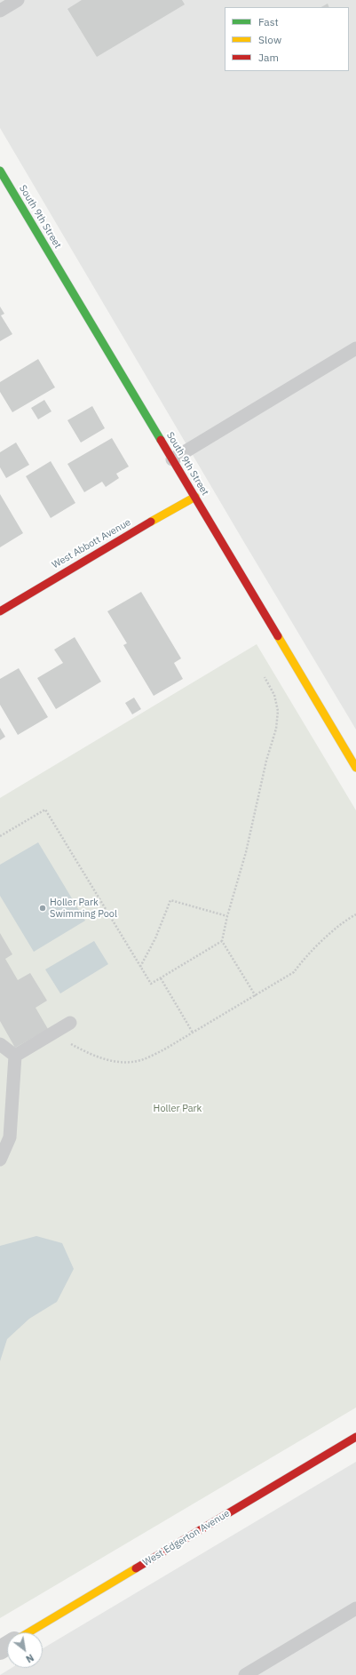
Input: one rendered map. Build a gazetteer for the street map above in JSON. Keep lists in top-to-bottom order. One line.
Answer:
{"streets":{"street":["South 9th Street","West Abbott Avenue","West Edgerton Avenue"]},"crossings":[["South 9th Street","West Abbott Avenue"]],"parks":["Holler Park"],"places":["Holler Park Swimming Pool"],"legend":["Fast","Slow","Jam"],"north":"bottom right"}
